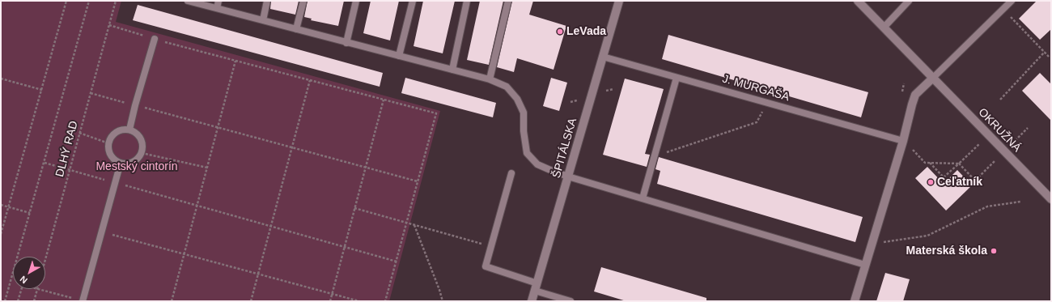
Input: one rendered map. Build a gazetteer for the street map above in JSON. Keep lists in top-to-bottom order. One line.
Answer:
{"streets":{"street":["OKRUŽNÁ","ŠPITÁLSKA"],"lane":["J. MURGAŠA"],"path":["DLHÝ RAD"]},"crossings":[["J. MURGAŠA","ŠPITÁLSKA"]],"parks":["Mestský cintorín"],"places":["LeVada","Ceľatník","Materská škola"],"north":"bottom left"}
